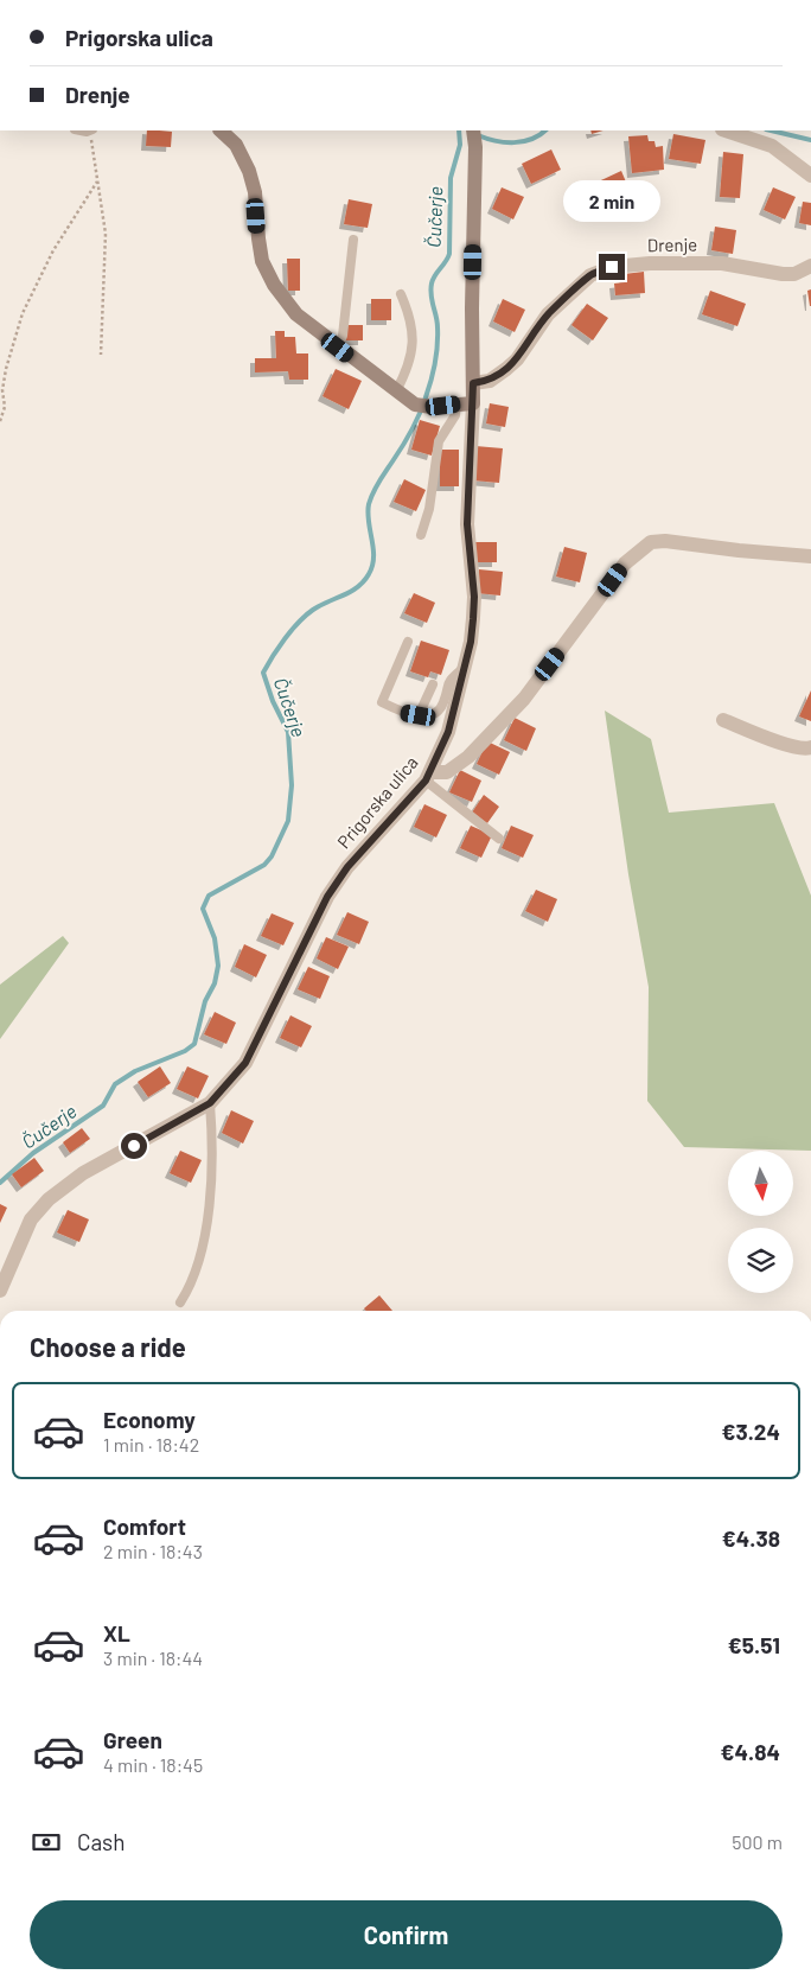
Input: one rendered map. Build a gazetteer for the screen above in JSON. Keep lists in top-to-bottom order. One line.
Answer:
{"streets":{"street":["Drenje","Prigorska ulica"]},"crossings":[["Drenje","Prigorska ulica"]],"water":["Čučerje"],"north":"bottom","page":{"banner":["Prigorska ulica","Drenje"],"bubble":"2 min","heading":"Choose a ride","list":[{"name":"Economy","note":"1 min · 18:42","value":"€3.24"},{"name":"Comfort","note":"2 min · 18:43","value":"€4.38"},{"name":"XL","note":"3 min · 18:44","value":"€5.51"},{"name":"Green","note":"4 min · 18:45","value":"€4.84"}],"pay":["Cash","500 m"],"buttons":"Confirm"}}
